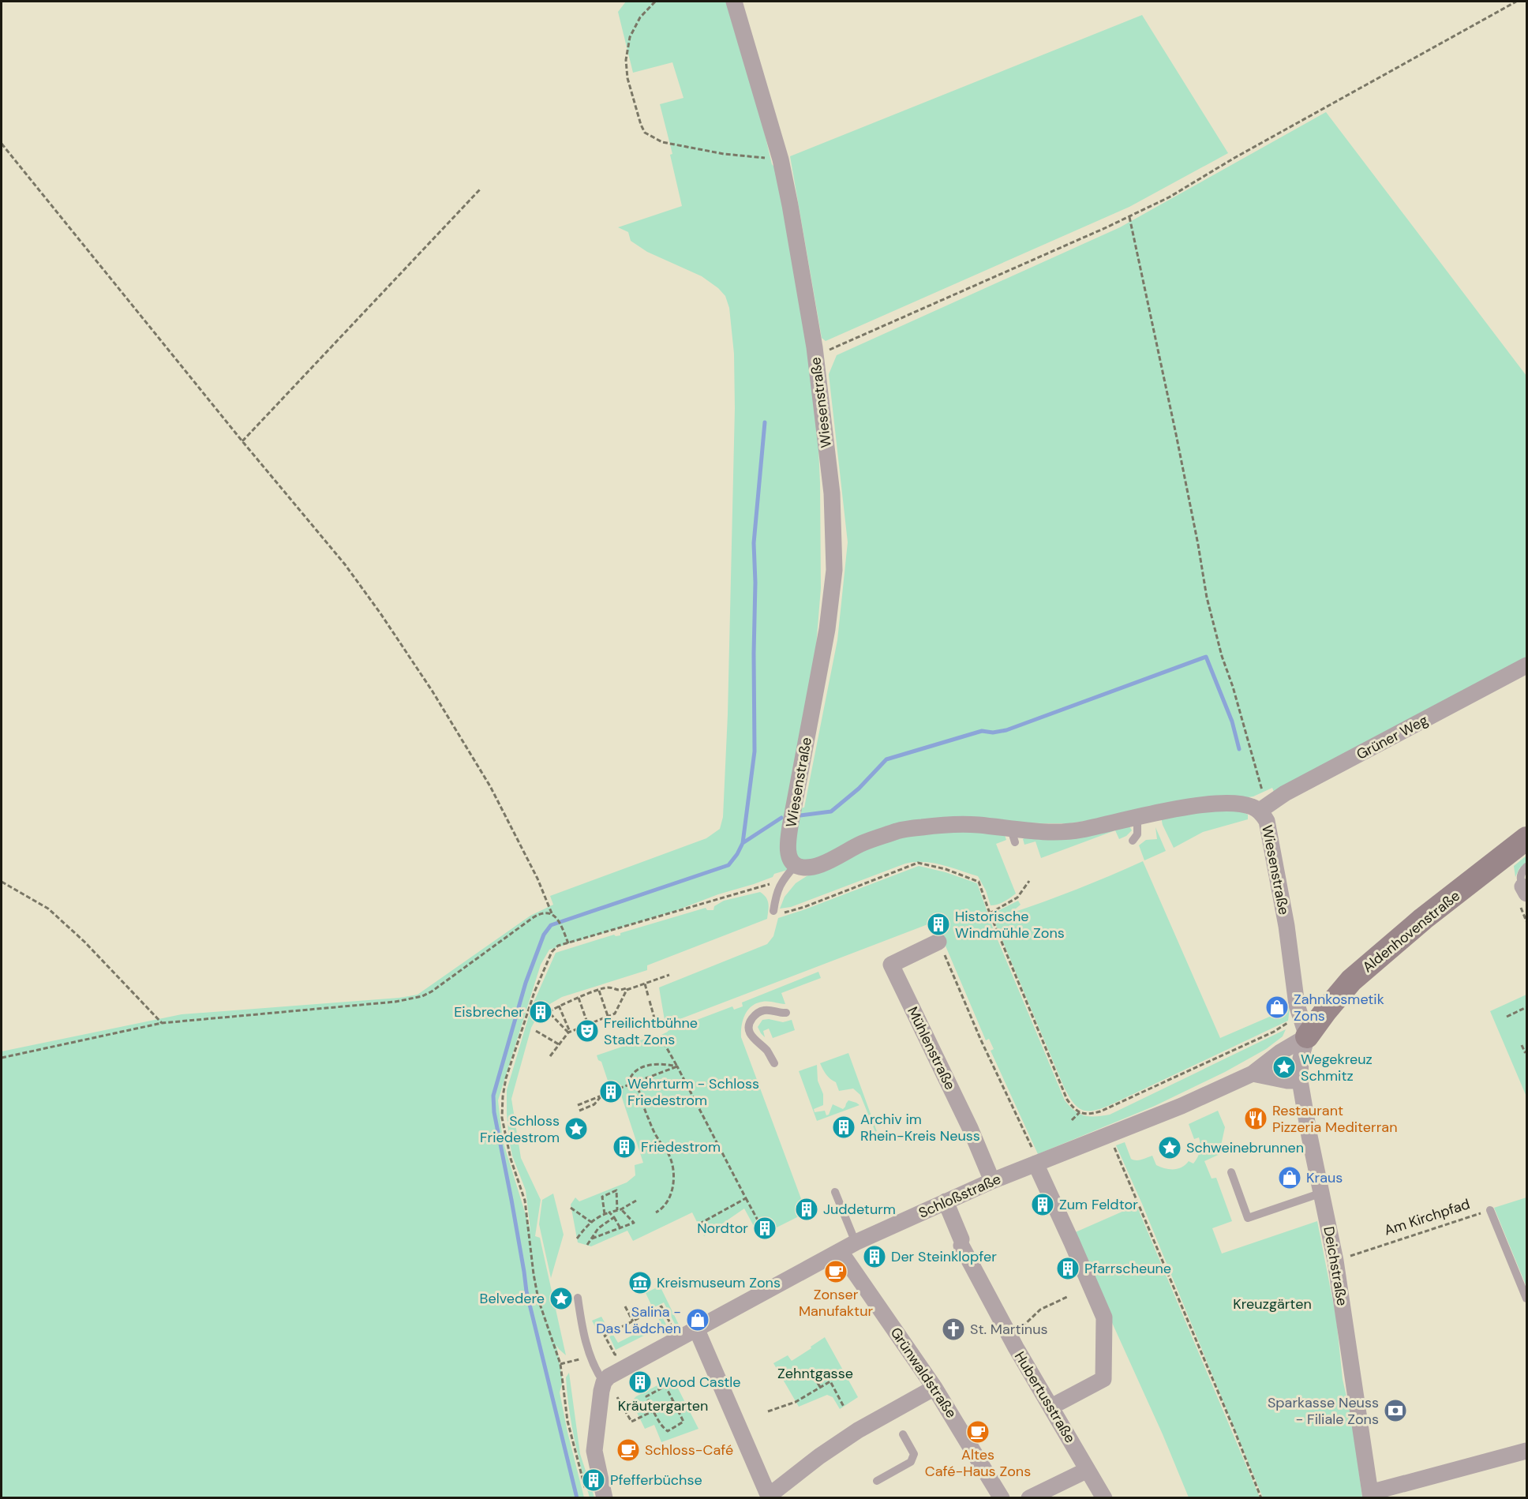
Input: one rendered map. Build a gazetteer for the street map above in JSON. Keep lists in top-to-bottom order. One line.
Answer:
{"streets":{"street":["Wiesenstraße","Grüner Weg","Aldenhovenstraße","Mühlenstraße","Schloßstraße","Deichstraße","Grünwaldstraße","Hubertusstraße"],"lane":["Am Kirchpfad"]},"crossings":[["Wiesenstraße","Grüner Weg"],["Wiesenstraße","Aldenhovenstraße"],["Wiesenstraße","Schloßstraße"],["Wiesenstraße","Deichstraße"],["Aldenhovenstraße","Schloßstraße"],["Aldenhovenstraße","Deichstraße"],["Mühlenstraße","Schloßstraße"],["Schloßstraße","Deichstraße"],["Schloßstraße","Grünwaldstraße"],["Schloßstraße","Hubertusstraße"],["Am Kirchpfad","Deichstraße"]],"parks":["Kreuzgärten","Zehntgasse","Kräutergarten"],"places":{"building":["Historische Windmühle Zons","Eisbrecher","Wehrturm - Schloss Friedestrom","Archiv im Rhein-Kreis Neuss","Friedestrom","Zum Feldtor","Juddeturm","Nordtor","Der Steinklopfer","Pfarrscheune","Wood Castle","Pfefferbüchse"],"shop":["Zahnkosmetik Zons","Kraus","Salina - Das Lädchen"],"theatre":["Freilichtbühne Stadt Zons"],"place":["Wegekreuz Schmitz","Schloss Friedestrom","Schweinebrunnen","Belvedere"],"restaurant":["Restaurant Pizzeria Mediterran"],"cafe":["Zonser Manufaktur","Altes Café-Haus Zons","Schloss-Café"],"museum":["Kreismuseum Zons"],"church":["St. Martinus"],"bank":["Sparkasse Neuss - Filiale Zons"]}}
